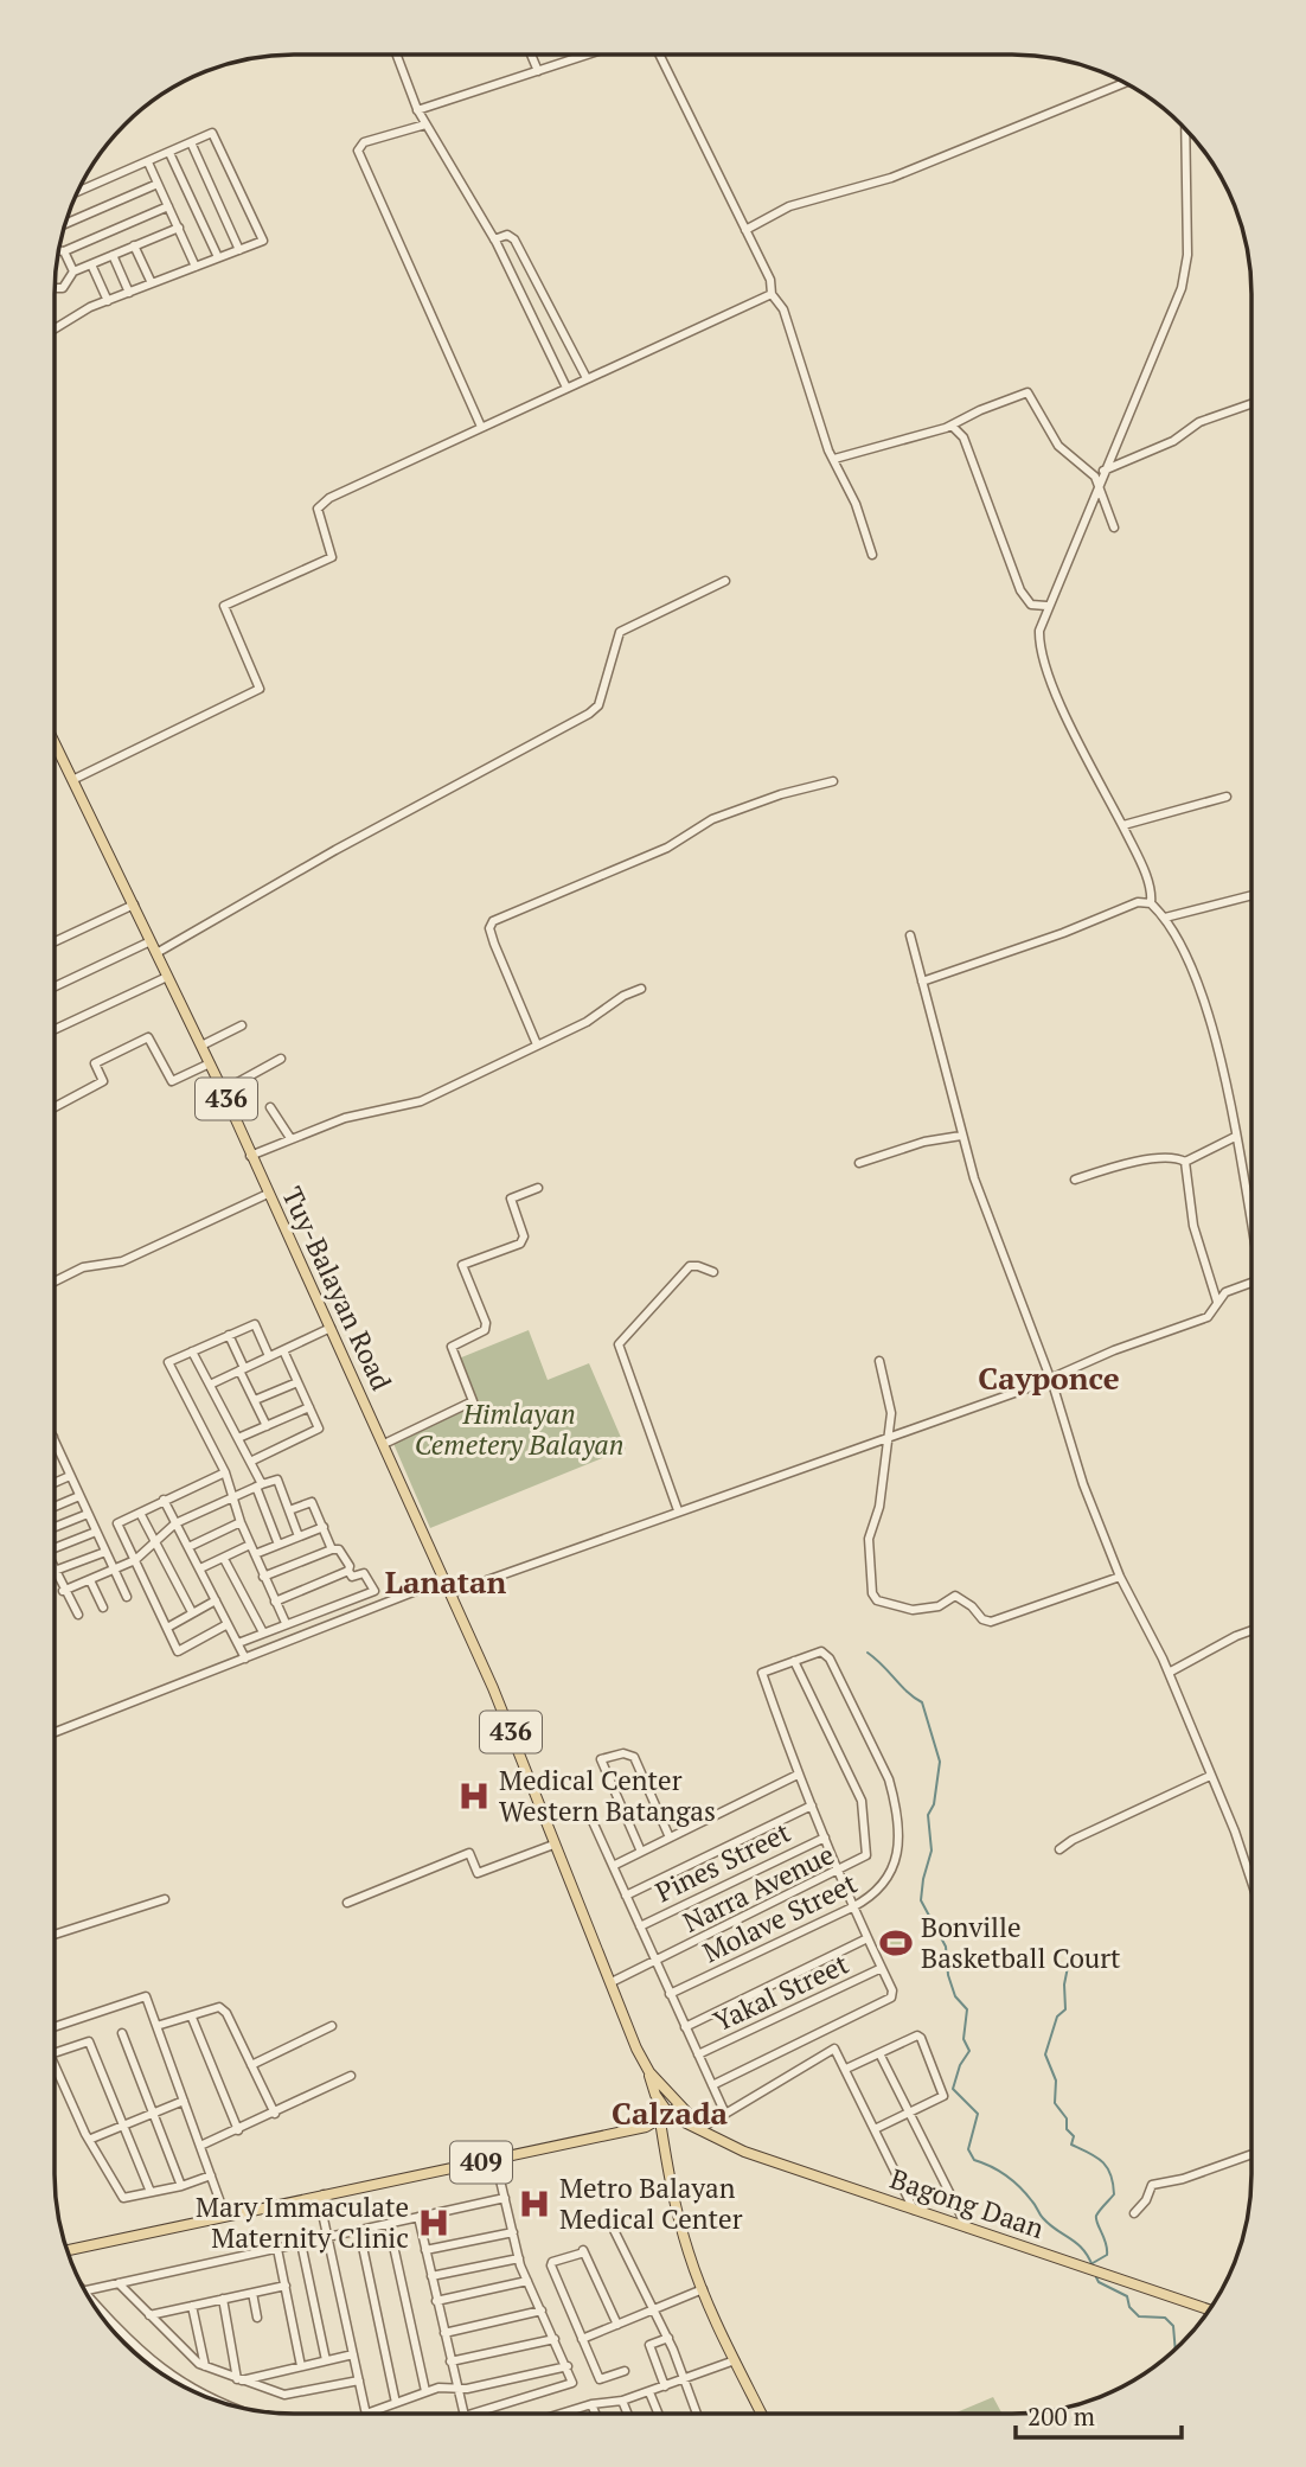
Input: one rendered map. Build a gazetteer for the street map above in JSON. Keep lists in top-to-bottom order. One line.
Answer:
{"streets":{"main road":["436","Tuy-Balayan Road","409","Bagong Daan"],"street":["Pines Street","Narra Avenue","Molave Street","Yakal Street"]},"crossings":[["Tuy-Balayan Road","Narra Avenue"],["Tuy-Balayan Road","409"],["Tuy-Balayan Road","Bagong Daan"],["Narra Avenue","Molave Street"],["409","Bagong Daan"]],"districts":["Cayponce","Lanatan","Calzada"],"parks":["Himlayan Cemetery Balayan"],"places":{"hospital":["Medical Center Western Batangas","Metro Balayan Medical Center","Mary Immaculate Maternity Clinic"],"sports":["Bonville Basketball Court"]},"scale_bar":"200 m"}
